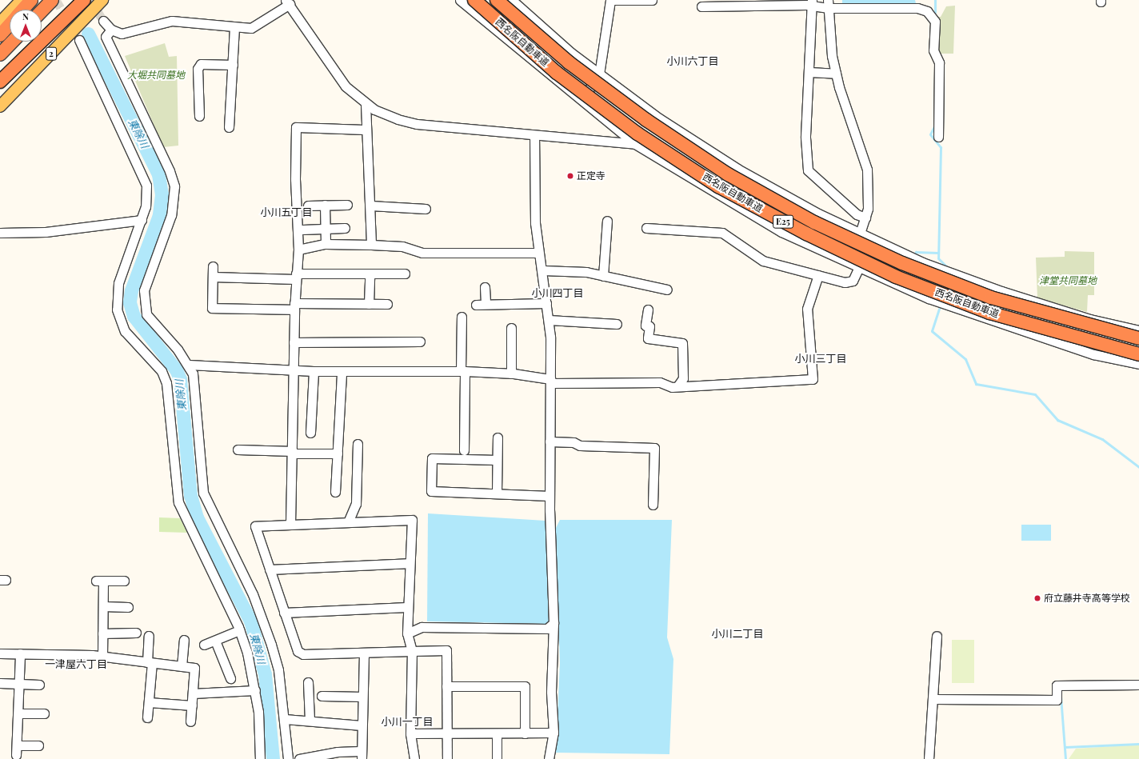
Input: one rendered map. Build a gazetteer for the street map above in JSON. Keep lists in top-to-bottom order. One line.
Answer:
{"streets":{"highway":["西名阪自動車道","E25"],"main road":["2"]},"districts":["小川六丁目","小川五丁目","小川四丁目","小川三丁目","小川二丁目","一津屋六丁目","小川一丁目"],"water":["東除川"],"parks":["大堀共同墓地","津堂共同墓地"],"places":["正定寺","府立藤井寺高等学校"],"north":"top"}
